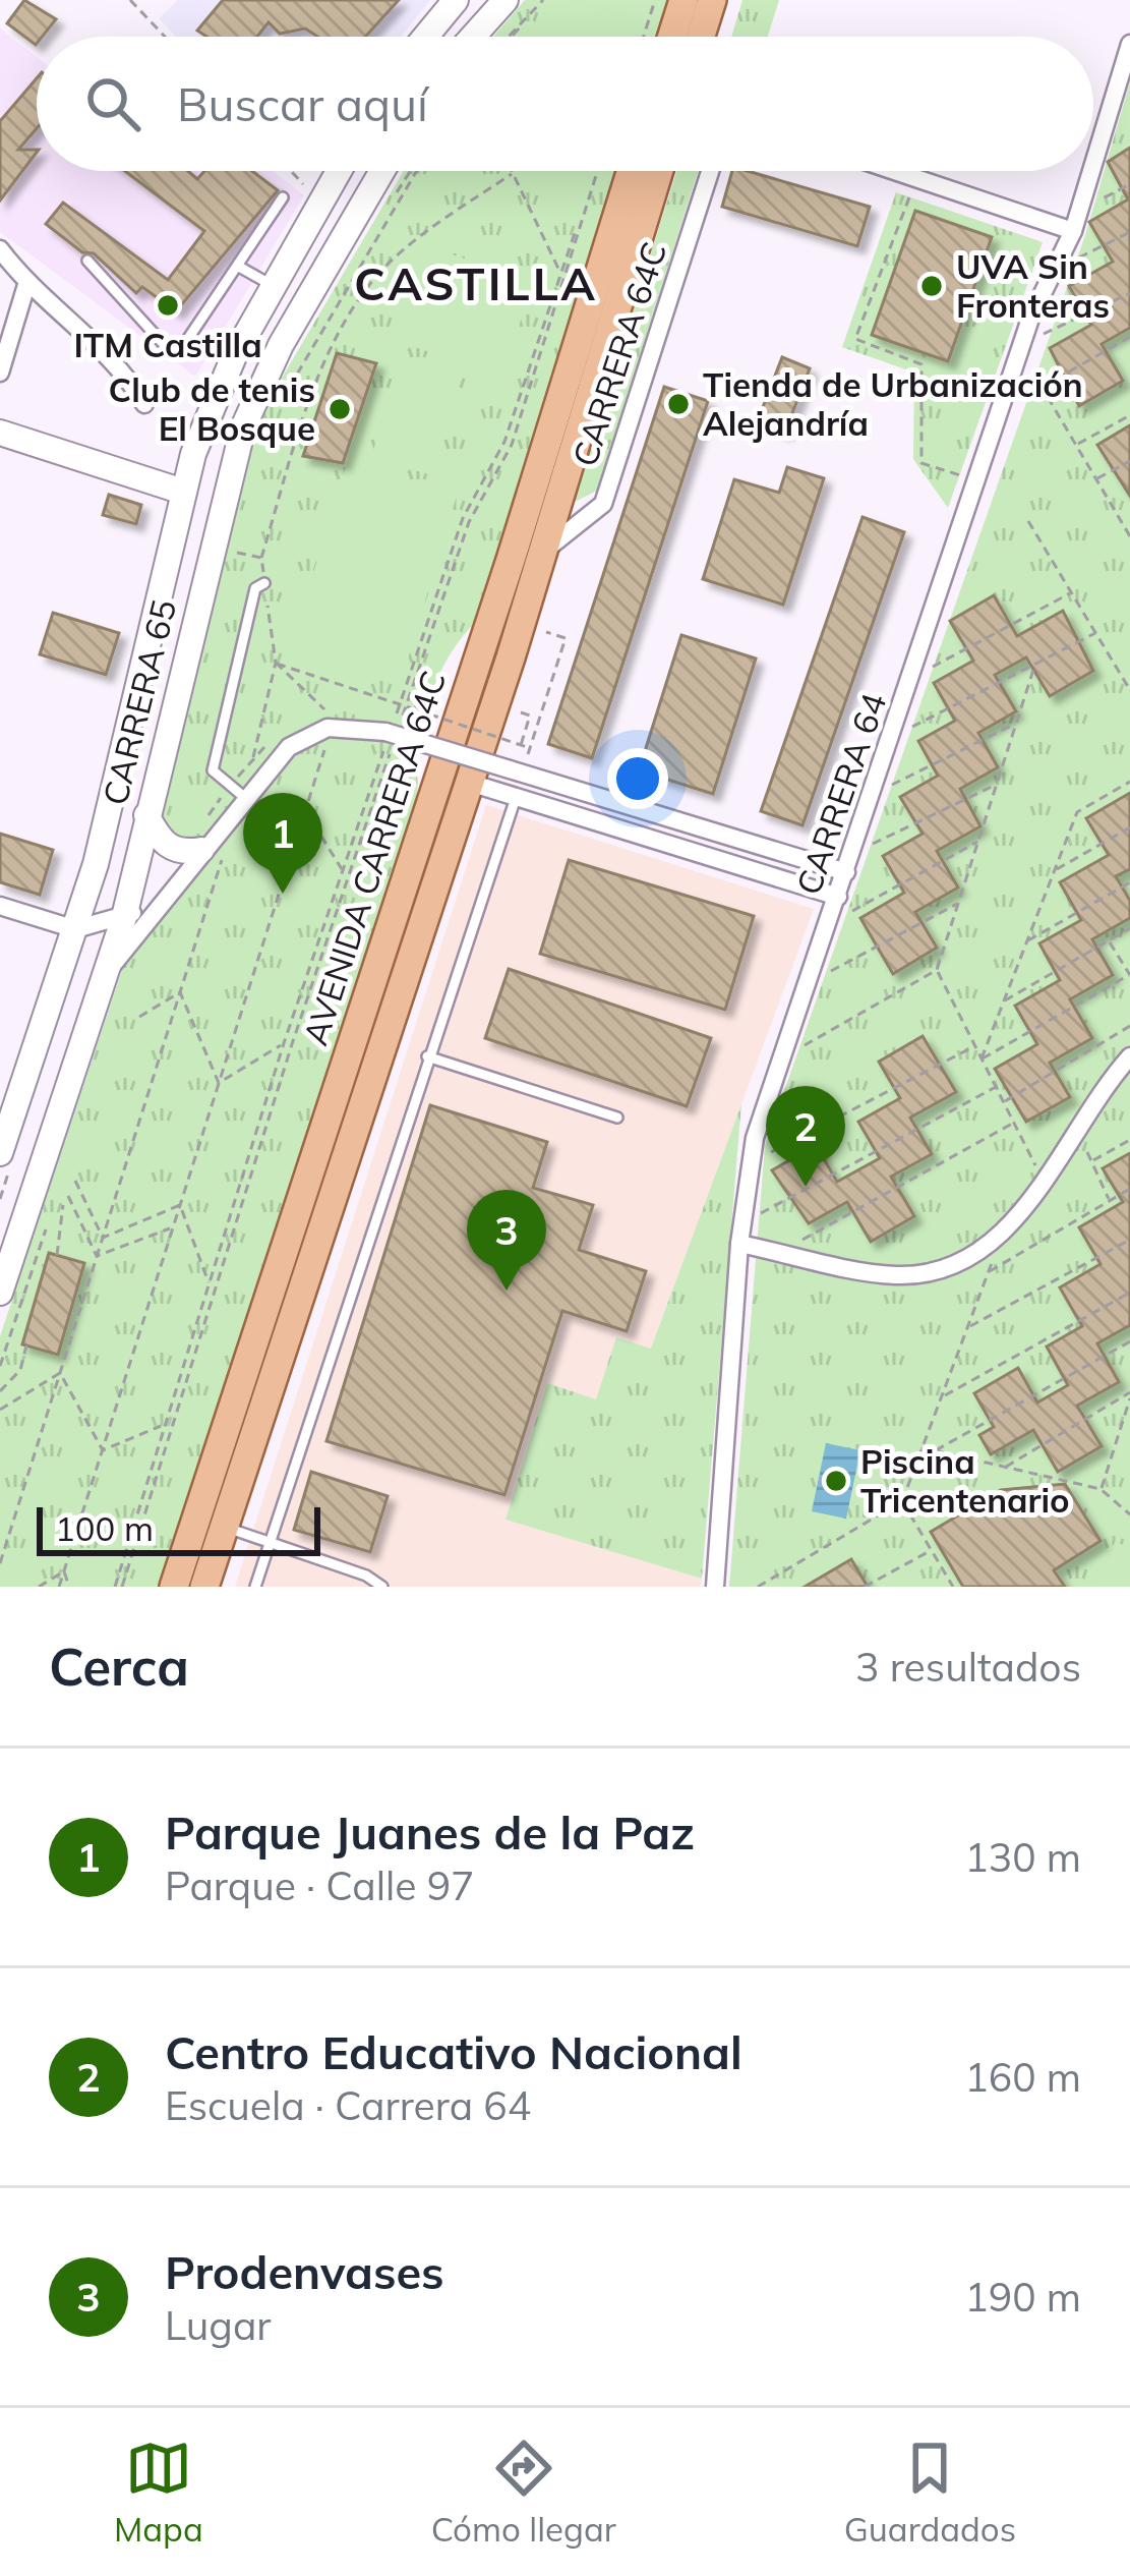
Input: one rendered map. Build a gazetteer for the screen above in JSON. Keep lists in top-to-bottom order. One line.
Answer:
{"streets":{"main road":["CARRERA 65","AVENIDA CARRERA 64C"],"street":["CARRERA 64C","CARRERA 64"]},"crossings":[["CARRERA 64C","AVENIDA CARRERA 64C"]],"districts":["CASTILLA"],"places":["UVA Sin Fronteras","ITM Castilla","Tienda de Urbanización Alejandría","Club de tenis El Bosque","Piscina Tricentenario"],"scale_bar":"100 m","page":{"search":"Buscar aquí","pins":["1","2","3"],"scale":"100 m","heading":["Cerca","3 resultados"],"list":[{"mark":"1","name":"Parque Juanes de la Paz","note":"Parque · Calle 97","value":"130 m"},{"mark":"2","name":"Centro Educativo Nacional","note":"Escuela · Carrera 64","value":"160 m"},{"mark":"3","name":"Prodenvases","note":"Lugar","value":"190 m"}],"nav":["Mapa","Cómo llegar","Guardados"]}}
